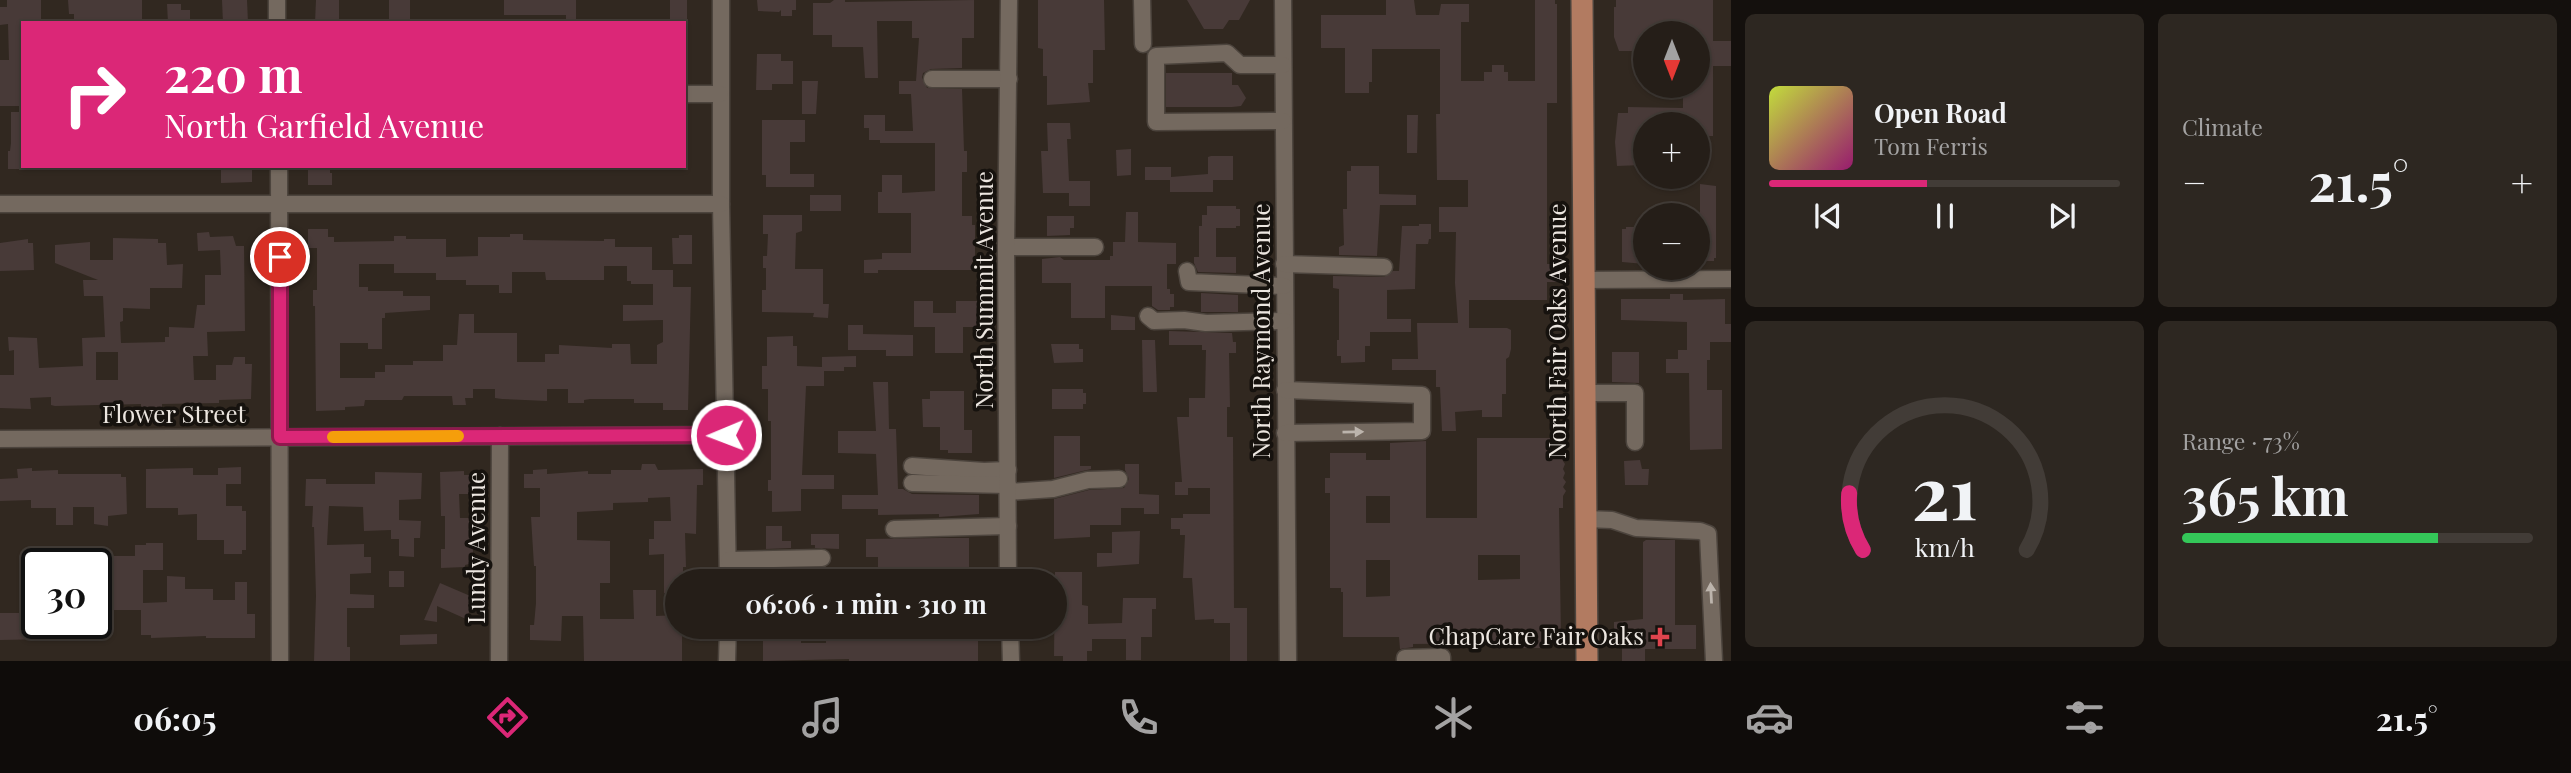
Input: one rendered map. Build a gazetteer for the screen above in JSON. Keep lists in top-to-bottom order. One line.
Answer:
{"streets":{"main road":["North Fair Oaks Avenue"],"street":["North Summit Avenue","North Raymond Avenue","Flower Street","Lundy Avenue"]},"crossings":[["Flower Street","Lundy Avenue"]],"places":{"health":["ChapCare Fair Oaks"]},"north":"bottom","page":{"tile":["Climate",["Range · 73%","365 km"]],"map_buttons":["+","−"],"turn":["220 m","North Garfield Avenue"],"song":["Open Road","Tom Ferris"],"heat":["−","21.5°","+"],"limit":"30","trip":"06:06 · 1 min · 310 m","tabs":["06:05","21.5°"],"gauge":["21","km/h"]}}
